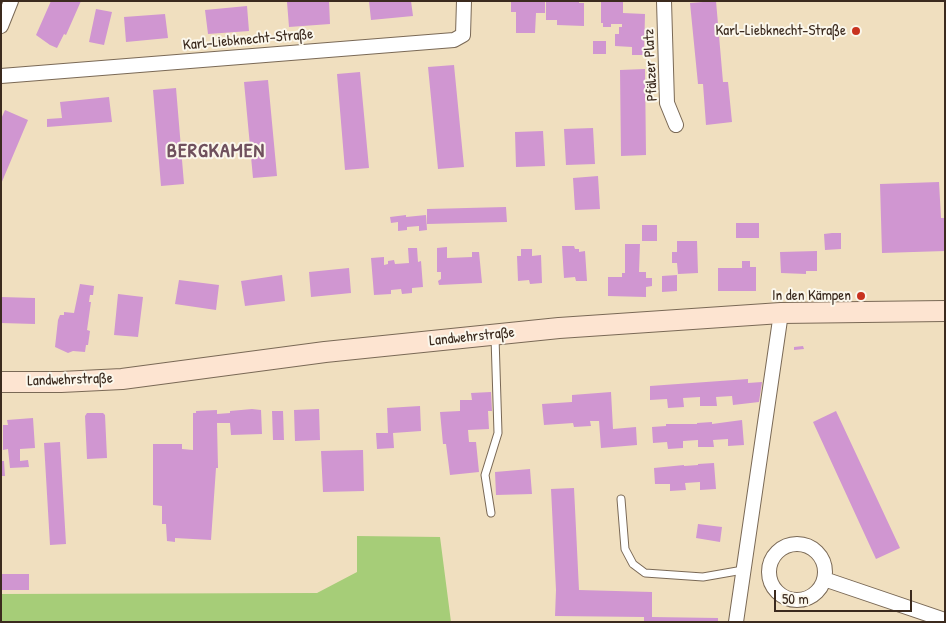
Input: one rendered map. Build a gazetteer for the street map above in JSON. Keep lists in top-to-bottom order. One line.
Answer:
{"streets":{"main road":["Landwehrstraße"],"street":["Karl-Liebknecht-Straße","Pfälzer Platz"]},"districts":["BERGKAMEN"],"places":["Karl-Liebknecht-Straße","In den Kämpen"],"scale_bar":"50 m"}
